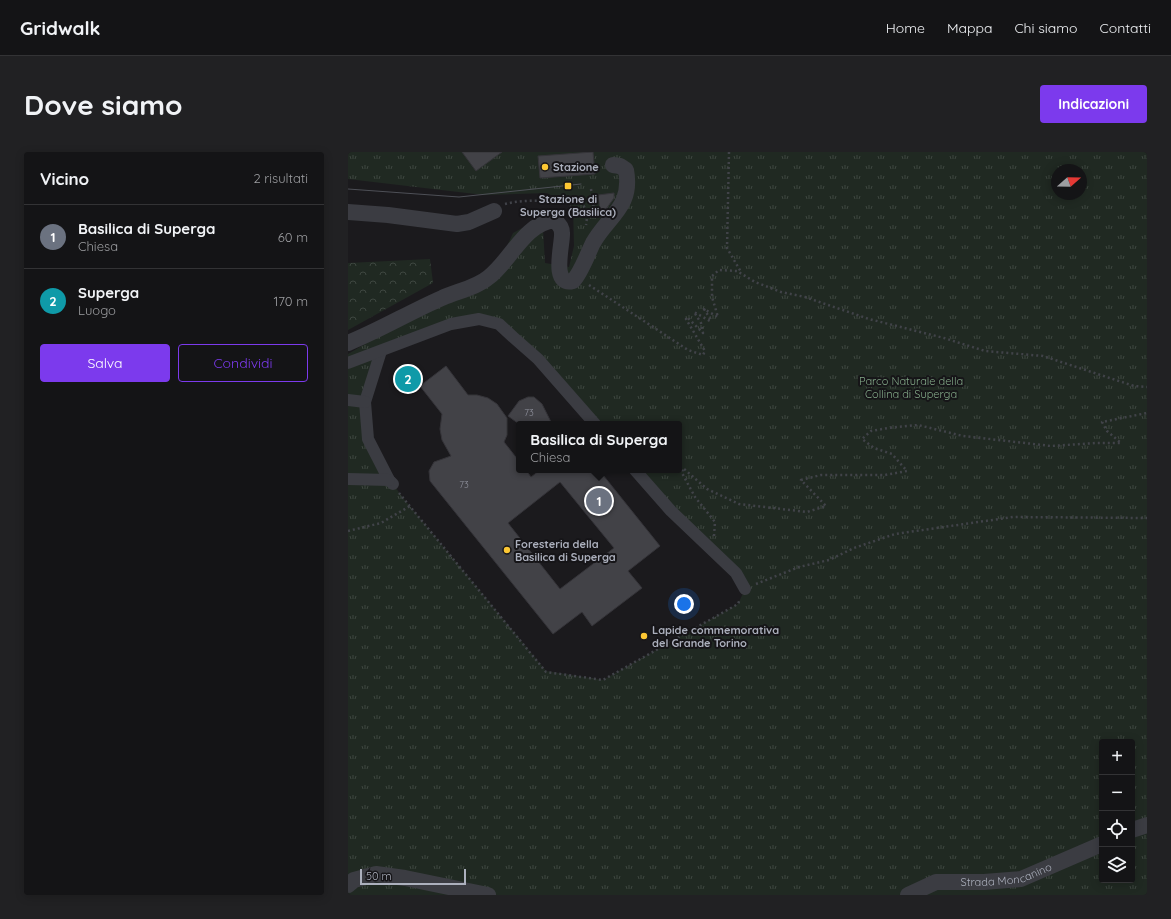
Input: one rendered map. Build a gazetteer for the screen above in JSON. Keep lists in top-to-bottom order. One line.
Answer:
{"streets":{"street":["Strada Moncanino"]},"parks":["Parco Naturale della Collina di Superga"],"places":{"other":["Stazione","Foresteria della Basilica di Superga","Lapide commemorativa del Grande Torino"],"transit":["Stazione di Superga (Basilica)"]},"house_numbers":["73","73"],"scale_bar":"50 m","north":"right","page":{"header":"Gridwalk","nav":["Home","Mappa","Chi siamo","Contatti"],"buttons":["Indicazioni",["Salva","Condividi"]],"title":"Dove siamo","heading":["Vicino","2 risultati"],"list":[{"mark":"1","name":"Basilica di Superga","note":"Chiesa","value":"60 m"},{"mark":"2","name":"Superga","note":"Luogo","value":"170 m"}],"pins":["2","1"],"popup":["Basilica di Superga","Chiesa"],"map_buttons":["+","−"],"scale":"50 m"}}
